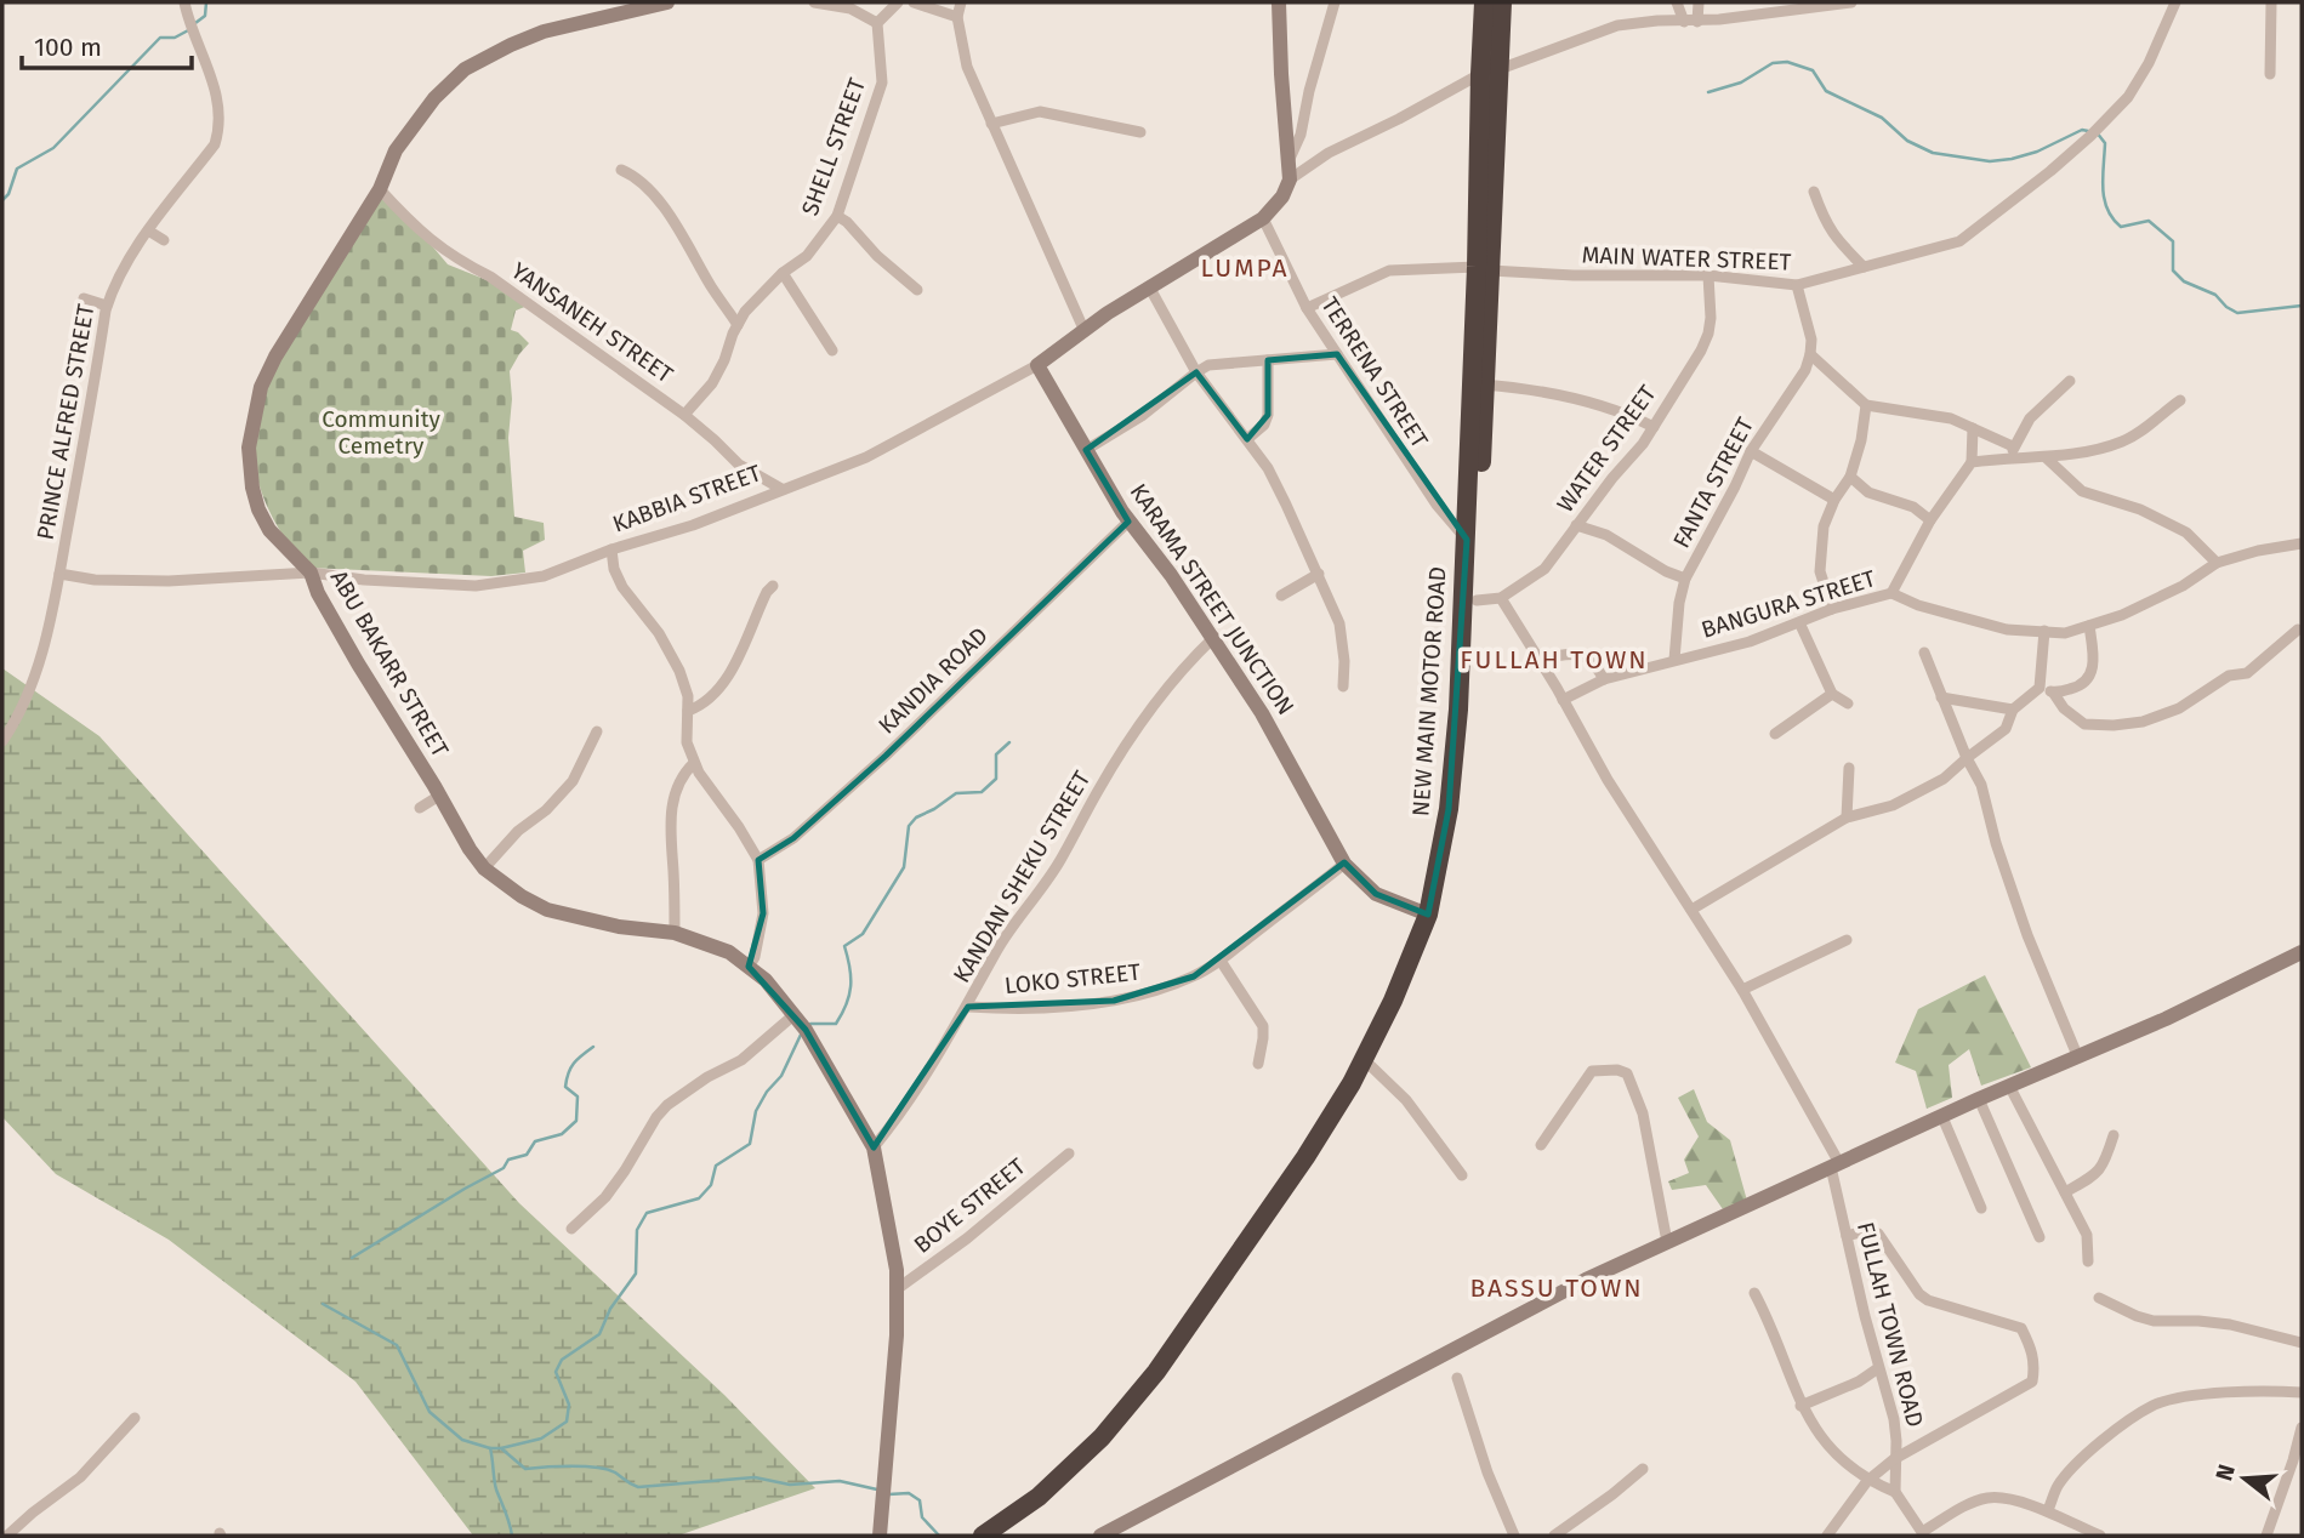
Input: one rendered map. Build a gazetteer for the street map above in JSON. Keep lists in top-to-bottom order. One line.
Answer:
{"streets":{"highway":["NEW MAIN MOTOR ROAD"],"street":["SHELL STREET","MAIN WATER STREET","YANSANEH STREET","TERRENA STREET","PRINCE ALFRED STREET","WATER STREET","FANTA STREET","KABBIA STREET","KARAMA STREET JUNCTION","BANGURA STREET","ABU BAKARR STREET","KANDIA ROAD","KANDAN SHEKU STREET","LOKO STREET","BOYE STREET","FULLAH TOWN ROAD"]},"crossings":[["SHELL STREET","YANSANEH STREET"],["MAIN WATER STREET","TERRENA STREET"],["MAIN WATER STREET","WATER STREET"],["MAIN WATER STREET","NEW MAIN MOTOR ROAD"],["YANSANEH STREET","KABBIA STREET"],["YANSANEH STREET","ABU BAKARR STREET"],["TERRENA STREET","KABBIA STREET"],["TERRENA STREET","NEW MAIN MOTOR ROAD"],["PRINCE ALFRED STREET","KABBIA STREET"],["WATER STREET","NEW MAIN MOTOR ROAD"],["WATER STREET","FULLAH TOWN ROAD"],["FANTA STREET","BANGURA STREET"],["KABBIA STREET","KARAMA STREET JUNCTION"],["KABBIA STREET","ABU BAKARR STREET"],["KARAMA STREET JUNCTION","KANDIA ROAD"],["KARAMA STREET JUNCTION","NEW MAIN MOTOR ROAD"],["KARAMA STREET JUNCTION","KANDAN SHEKU STREET"],["KARAMA STREET JUNCTION","LOKO STREET"],["BANGURA STREET","FULLAH TOWN ROAD"],["ABU BAKARR STREET","KANDAN SHEKU STREET"],["ABU BAKARR STREET","BOYE STREET"],["KANDAN SHEKU STREET","LOKO STREET"]],"districts":["LUMPA","FULLAH TOWN","BASSU TOWN"],"parks":["Community Cemetry"],"scale_bar":"100 m","north":"left"}
